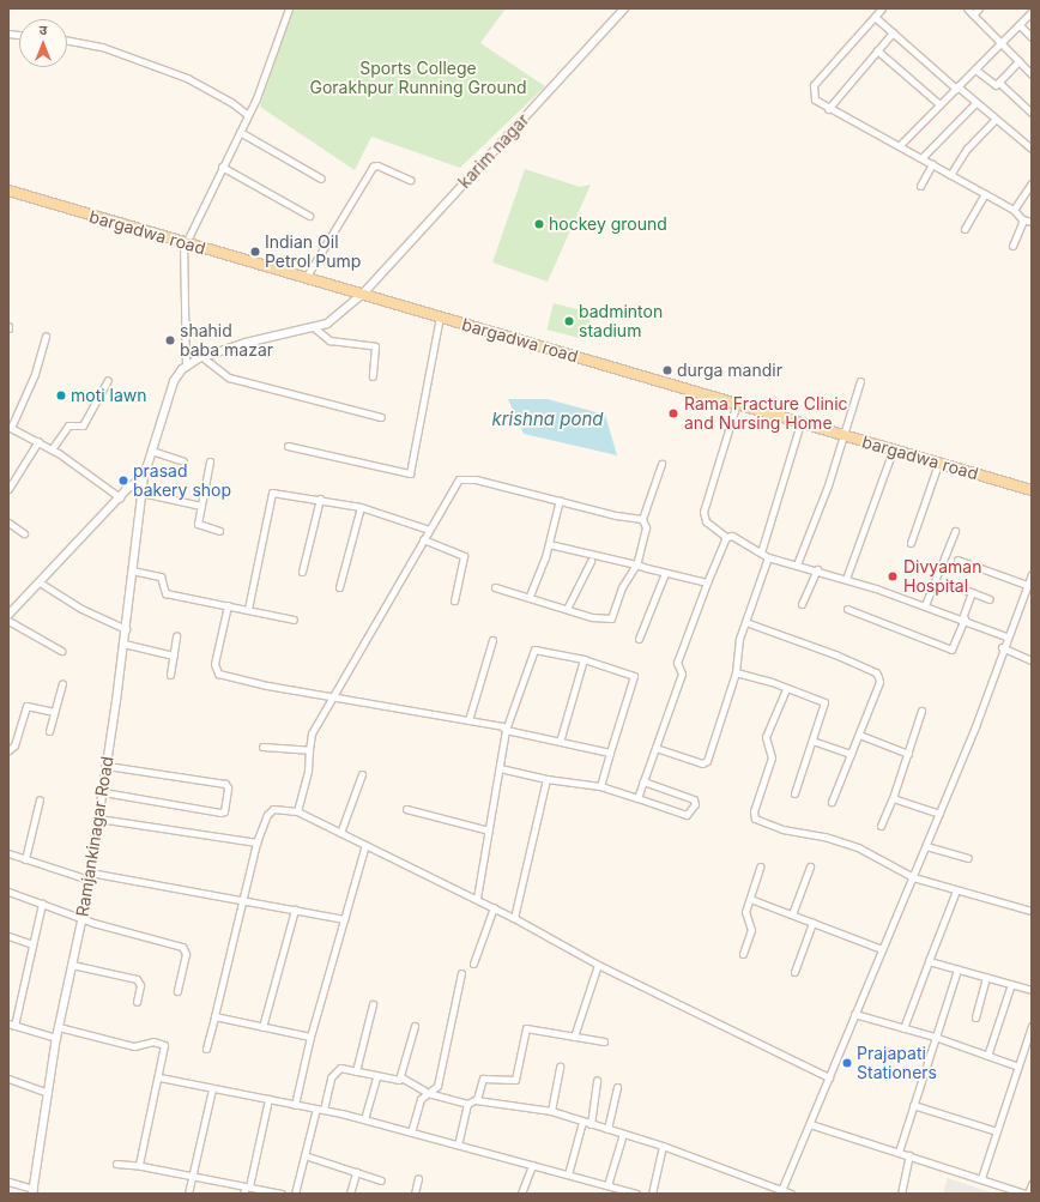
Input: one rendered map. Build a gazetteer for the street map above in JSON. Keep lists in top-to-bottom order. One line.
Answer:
{"streets":{"main road":["bargadwa road"],"street":["karim nagar","Ramjankinagar Road"]},"crossings":[["karim nagar","bargadwa road"]],"water":["krishna pond"],"parks":["Sports College Gorakhpur Running Ground"],"places":["hockey ground","Indian Oil Petrol Pump","badminton stadium","shahid baba mazar","durga mandir","moti lawn","Rama Fracture Clinic and Nursing Home","prasad bakery shop","Divyaman Hospital","Prajapati Stationers"],"north":"top"}
